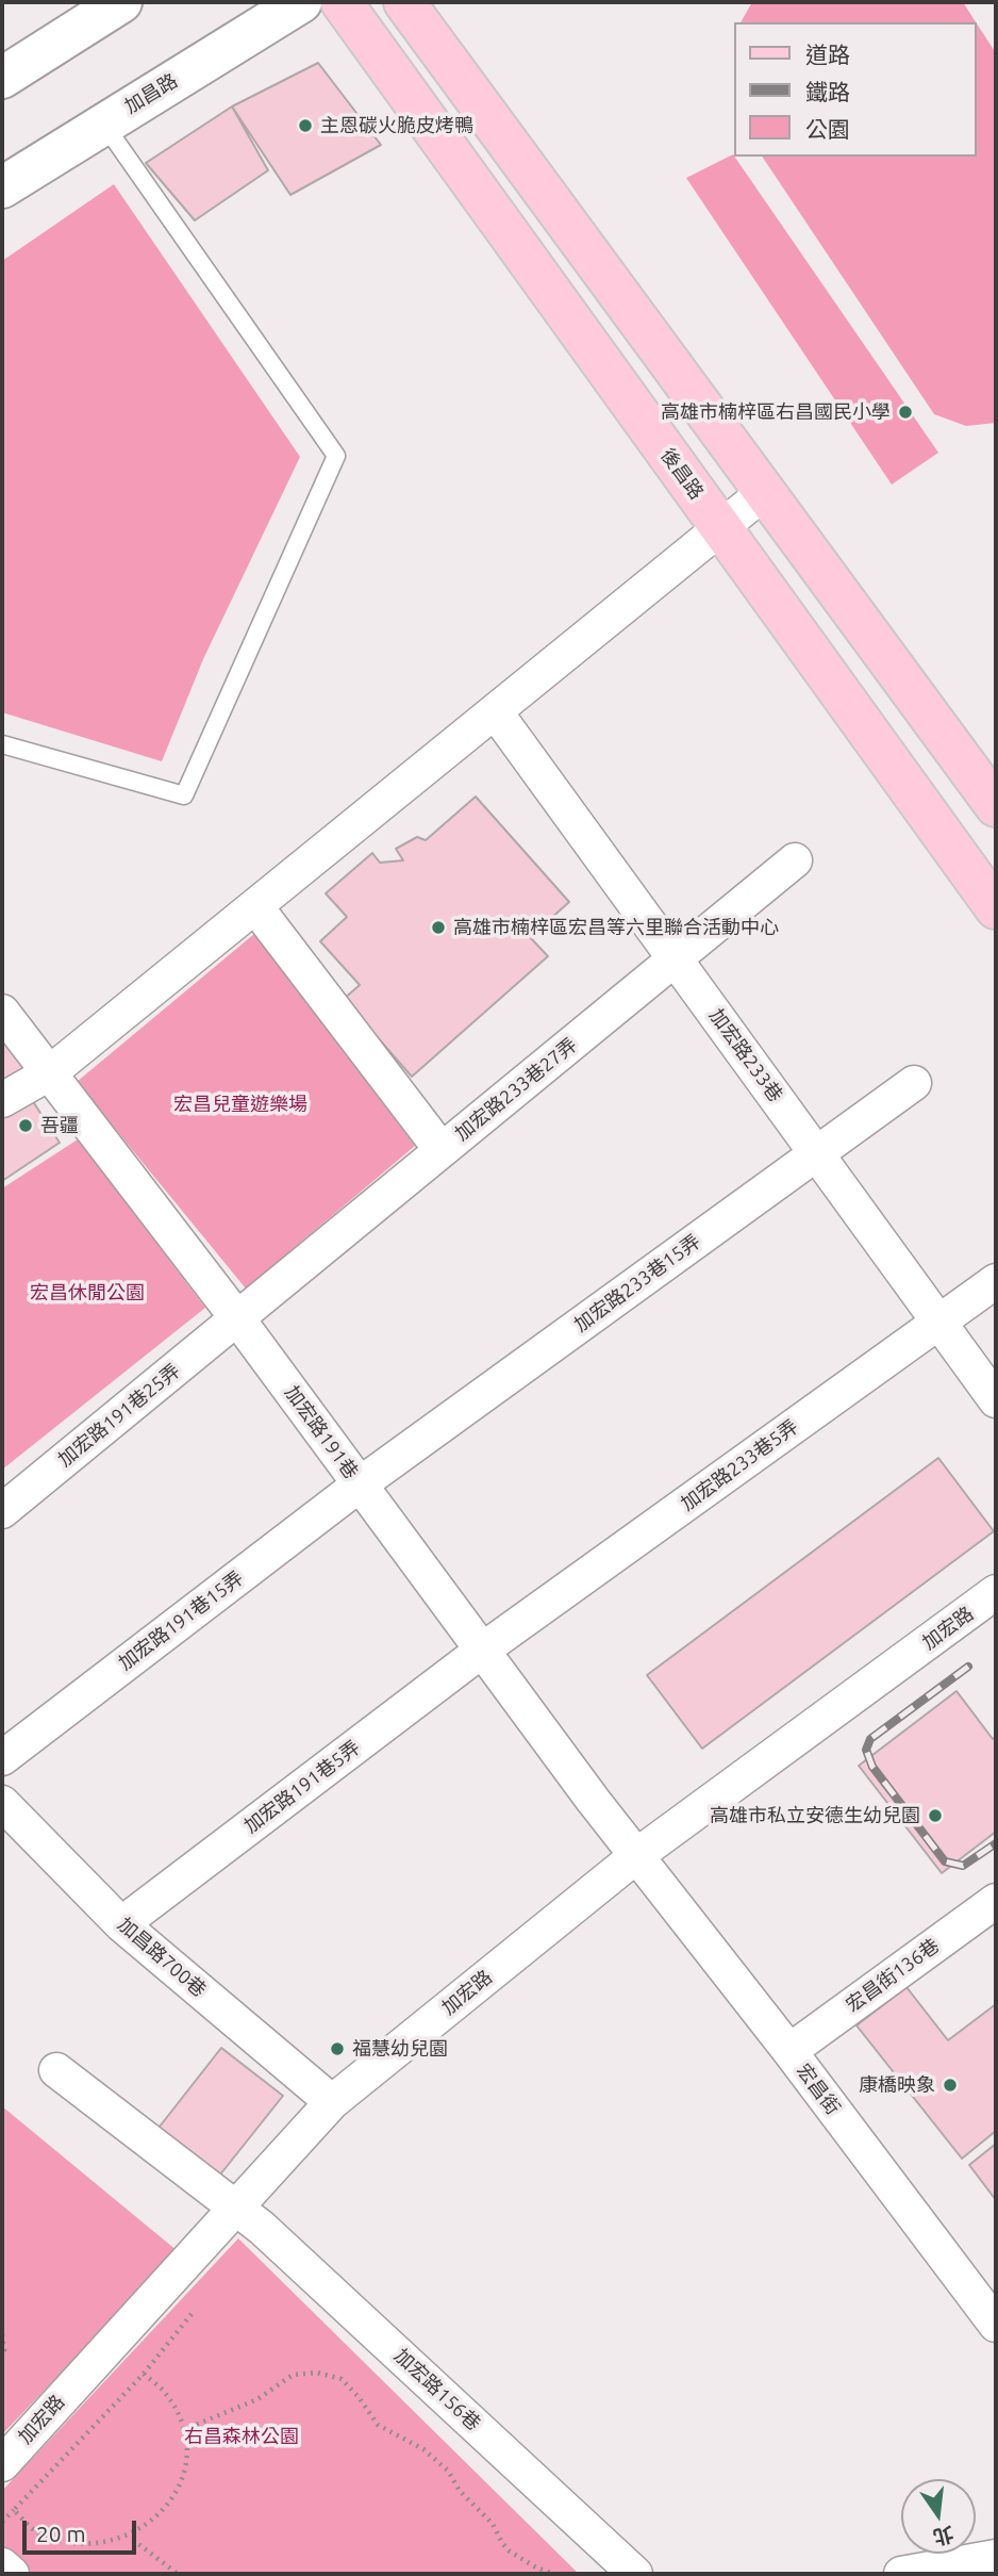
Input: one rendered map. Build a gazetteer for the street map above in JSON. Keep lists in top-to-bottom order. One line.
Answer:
{"streets":{"main road":["後昌路"],"street":["加昌路","加宏路233巷","加宏路233巷27弄","加宏路233巷15弄","加宏路191巷25弄","加宏路191巷","加宏路233巷5弄","加宏路191巷15弄","加宏路","加宏路191巷5弄","加昌路700巷","宏昌街136巷","宏昌街","加宏路156巷"]},"crossings":[["加宏路233巷","加宏路233巷27弄"],["加宏路233巷","加宏路233巷15弄"],["加宏路233巷","加宏路233巷5弄"],["加宏路233巷27弄","加宏路191巷25弄"],["加宏路233巷27弄","加宏路191巷"],["加宏路233巷15弄","加宏路191巷"],["加宏路233巷15弄","加宏路191巷15弄"],["加宏路191巷25弄","加宏路191巷"],["加宏路191巷","加宏路233巷5弄"],["加宏路191巷","加宏路191巷15弄"],["加宏路191巷","加宏路"],["加宏路191巷","加宏路191巷5弄"],["加宏路191巷","宏昌街"],["加宏路233巷5弄","加宏路191巷5弄"],["加宏路","加昌路700巷"],["加宏路","宏昌街"],["加宏路","加宏路156巷"],["加宏路191巷5弄","加昌路700巷"],["宏昌街136巷","宏昌街"]],"parks":["宏昌兒童遊樂場","宏昌休閒公園","右昌森林公園"],"places":["主恩碳火脆皮烤鴨","高雄市楠梓區右昌國民小學","高雄市楠梓區宏昌等六里聯合活動中心","吾疆","高雄市私立安德生幼兒園","福慧幼兒園","康橋映象"],"legend":["道路","鐵路","公園"],"scale_bar":"20 m","north":"bottom"}
